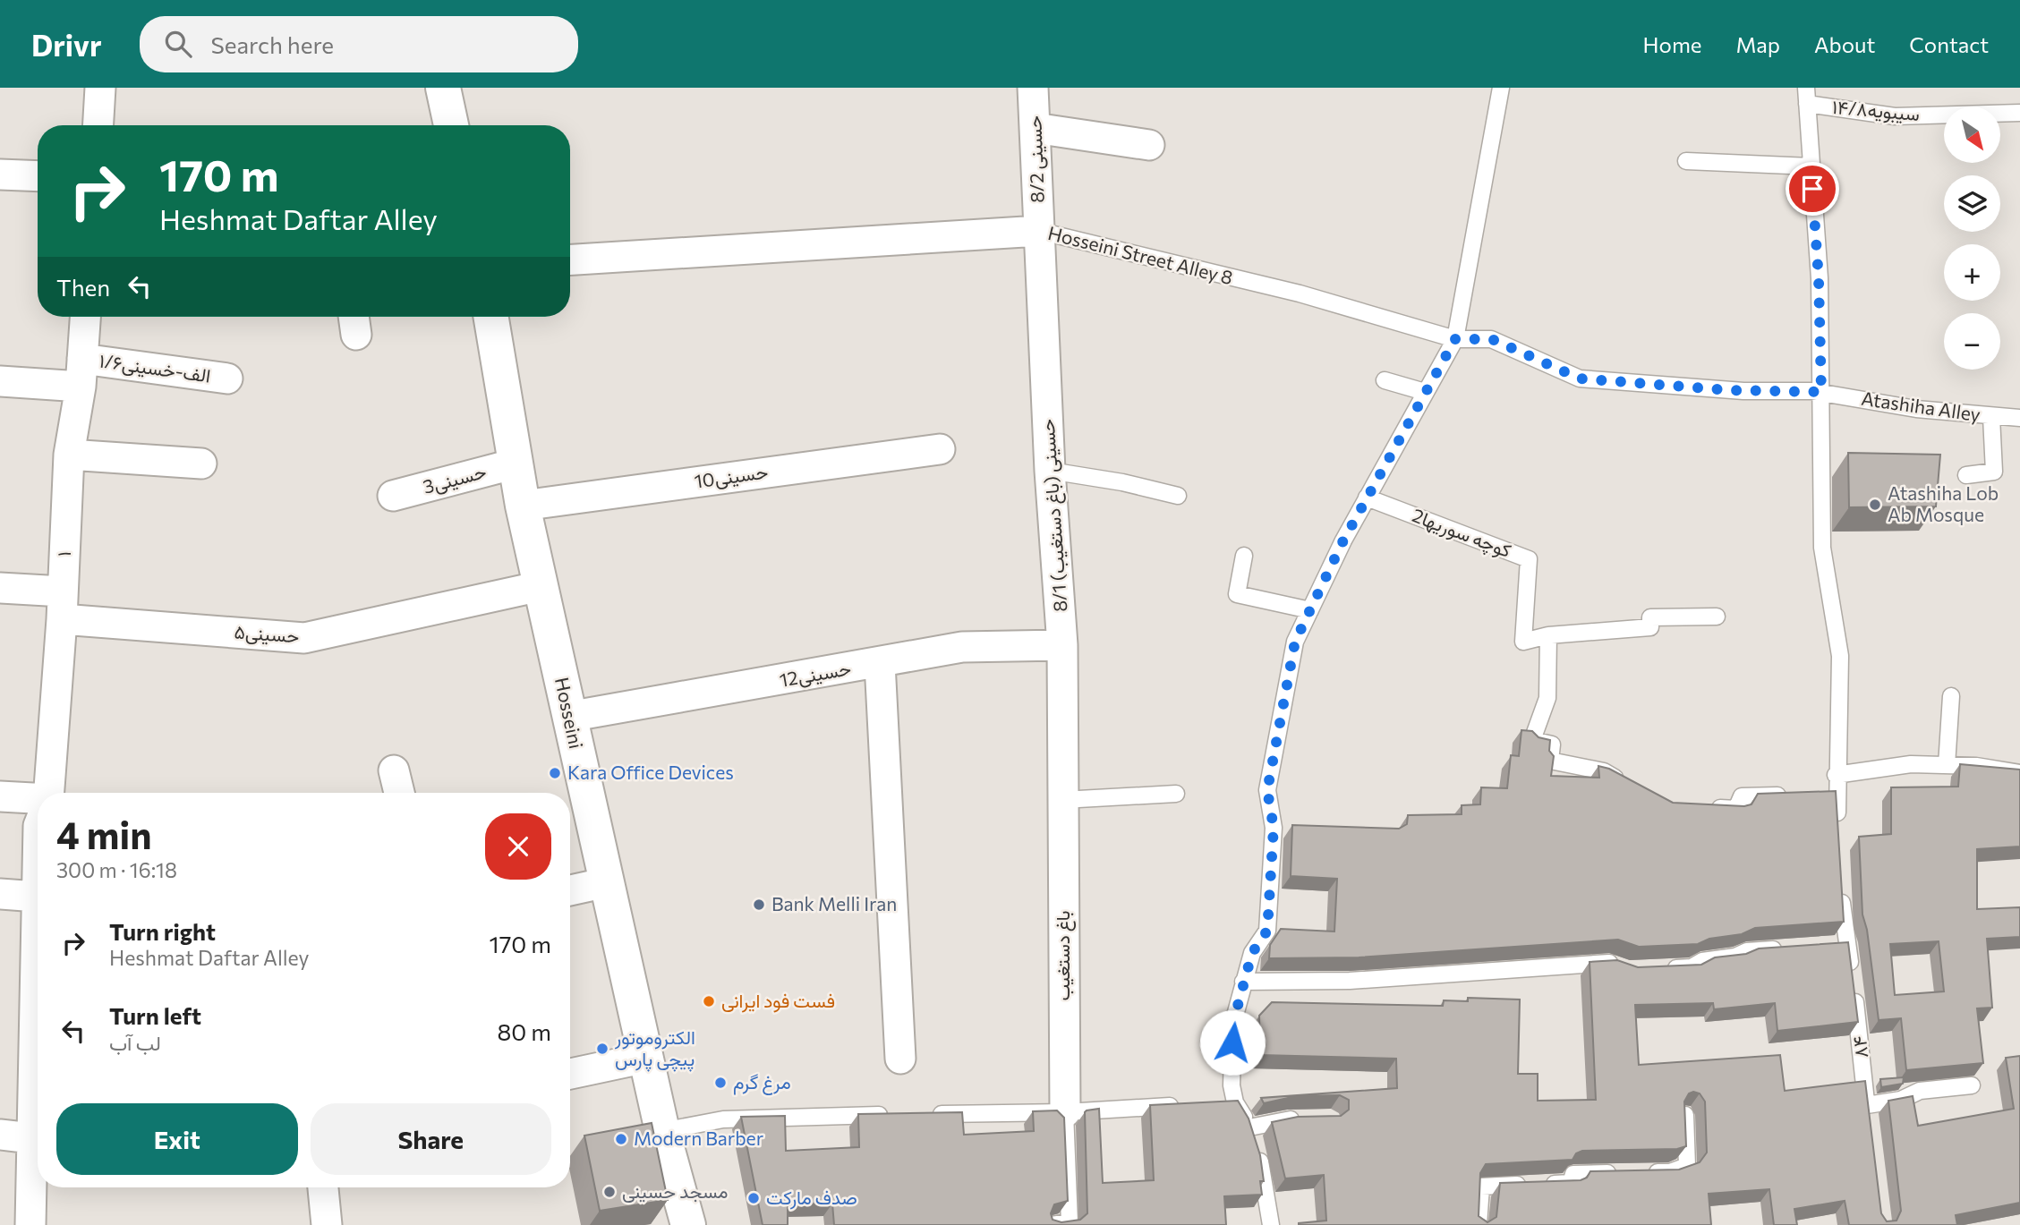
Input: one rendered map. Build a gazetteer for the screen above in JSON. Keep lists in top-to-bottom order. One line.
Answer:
{"streets":{"street":["8/2 حسینی","Hosseini Street Alley 8","الف-خسینی۱/۶","حسینی10","حسینی3","8/1 حسینی (باغ دستغیب)","۱","حسینی۵","حسینی12","Hosseini","باغ دستغیب"],"lane":["سیبویه۱۴/۸","Atashiha Alley","کوچه سوریها2","۸۴"]},"crossings":[["8/2 حسینی","Hosseini Street Alley 8"],["8/2 حسینی","8/1 حسینی (باغ دستغیب)"],["Hosseini Street Alley 8","Atashiha Alley"],["Hosseini Street Alley 8","8/1 حسینی (باغ دستغیب)"],["الف-خسینی۱/۶","۱"],["حسینی10","Hosseini"],["حسینی3","Hosseini"],["8/1 حسینی (باغ دستغیب)","حسینی12"],["8/1 حسینی (باغ دستغیب)","باغ دستغیب"],["۱","حسینی۵"],["حسینی۵","Hosseini"],["حسینی12","Hosseini"]],"places":["Atashiha Lob Ab Mosque","Kara Office Devices","Bank Melli Iran","فست فود ایرانی","الکتروموتور پیچی پارس","مرغ گرم","Modern Barber","مسجد حسینی","صدف مارکت"],"north":"bottom right","page":{"header":"Drivr","search":"Search here","nav":["Home","Map","About","Contact"],"map_buttons":["+","−"],"turn":["170 m","Heshmat Daftar Alley"],"then":"Then","heading":["4 min","300 m · 16:18"],"list":[{"name":"Turn right","note":"Heshmat Daftar Alley","value":"170 m"},{"name":"Turn left","note":"لب آب","value":"80 m"}],"buttons":["Exit","Share"]}}
